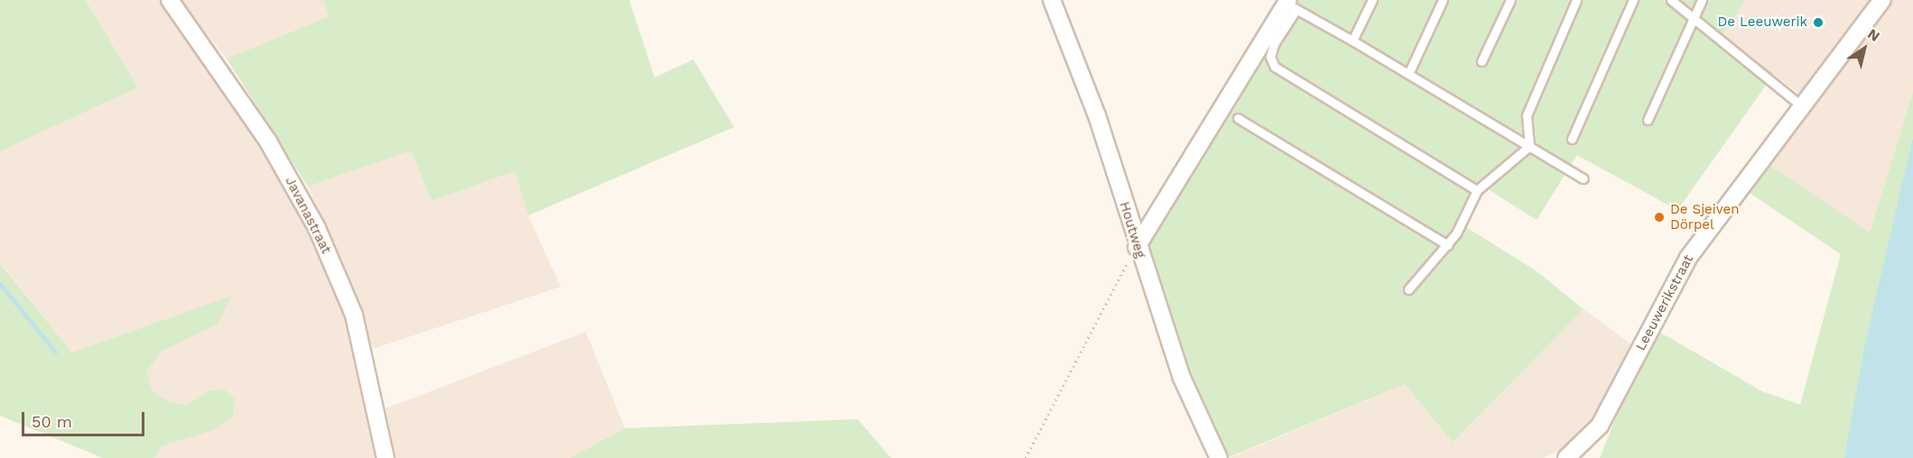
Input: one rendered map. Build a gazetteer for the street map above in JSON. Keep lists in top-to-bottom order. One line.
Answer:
{"streets":{"street":["Javanastraat","Houtweg","Leeuwerikstraat"]},"places":["De Leeuwerik","De Sjeiven Dörpel"],"scale_bar":"50 m","north":"top right"}
